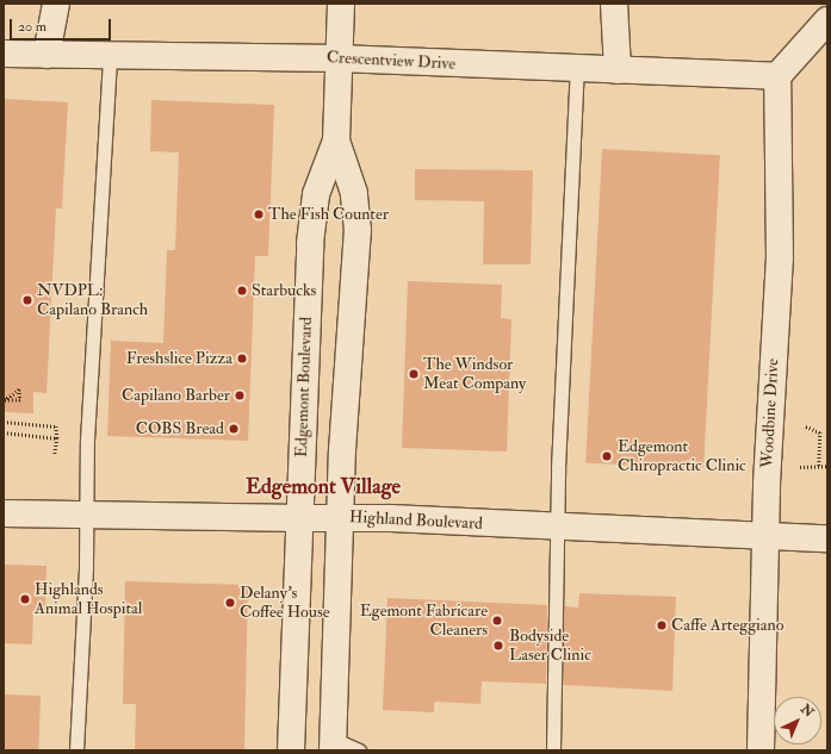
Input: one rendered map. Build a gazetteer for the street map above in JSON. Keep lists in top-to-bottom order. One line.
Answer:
{"streets":{"street":["Crescentview Drive","Edgemont Boulevard","Woodbine Drive","Highland Boulevard"]},"crossings":[["Crescentview Drive","Edgemont Boulevard"],["Crescentview Drive","Woodbine Drive"],["Edgemont Boulevard","Highland Boulevard"],["Woodbine Drive","Highland Boulevard"]],"districts":["Edgemont Village"],"places":["The Fish Counter","Starbucks","NVDPL: Capilano Branch","Freshslice Pizza","The Windsor Meat Company","Capilano Barber","COBS Bread","Edgemont Chiropractic Clinic","Highlands Animal Hospital","Delany's Coffee House","Egemont Fabricare Cleaners","Caffe Arteggiano","Bodyside Laser Clinic"],"scale_bar":"20 m","north":"top right"}
